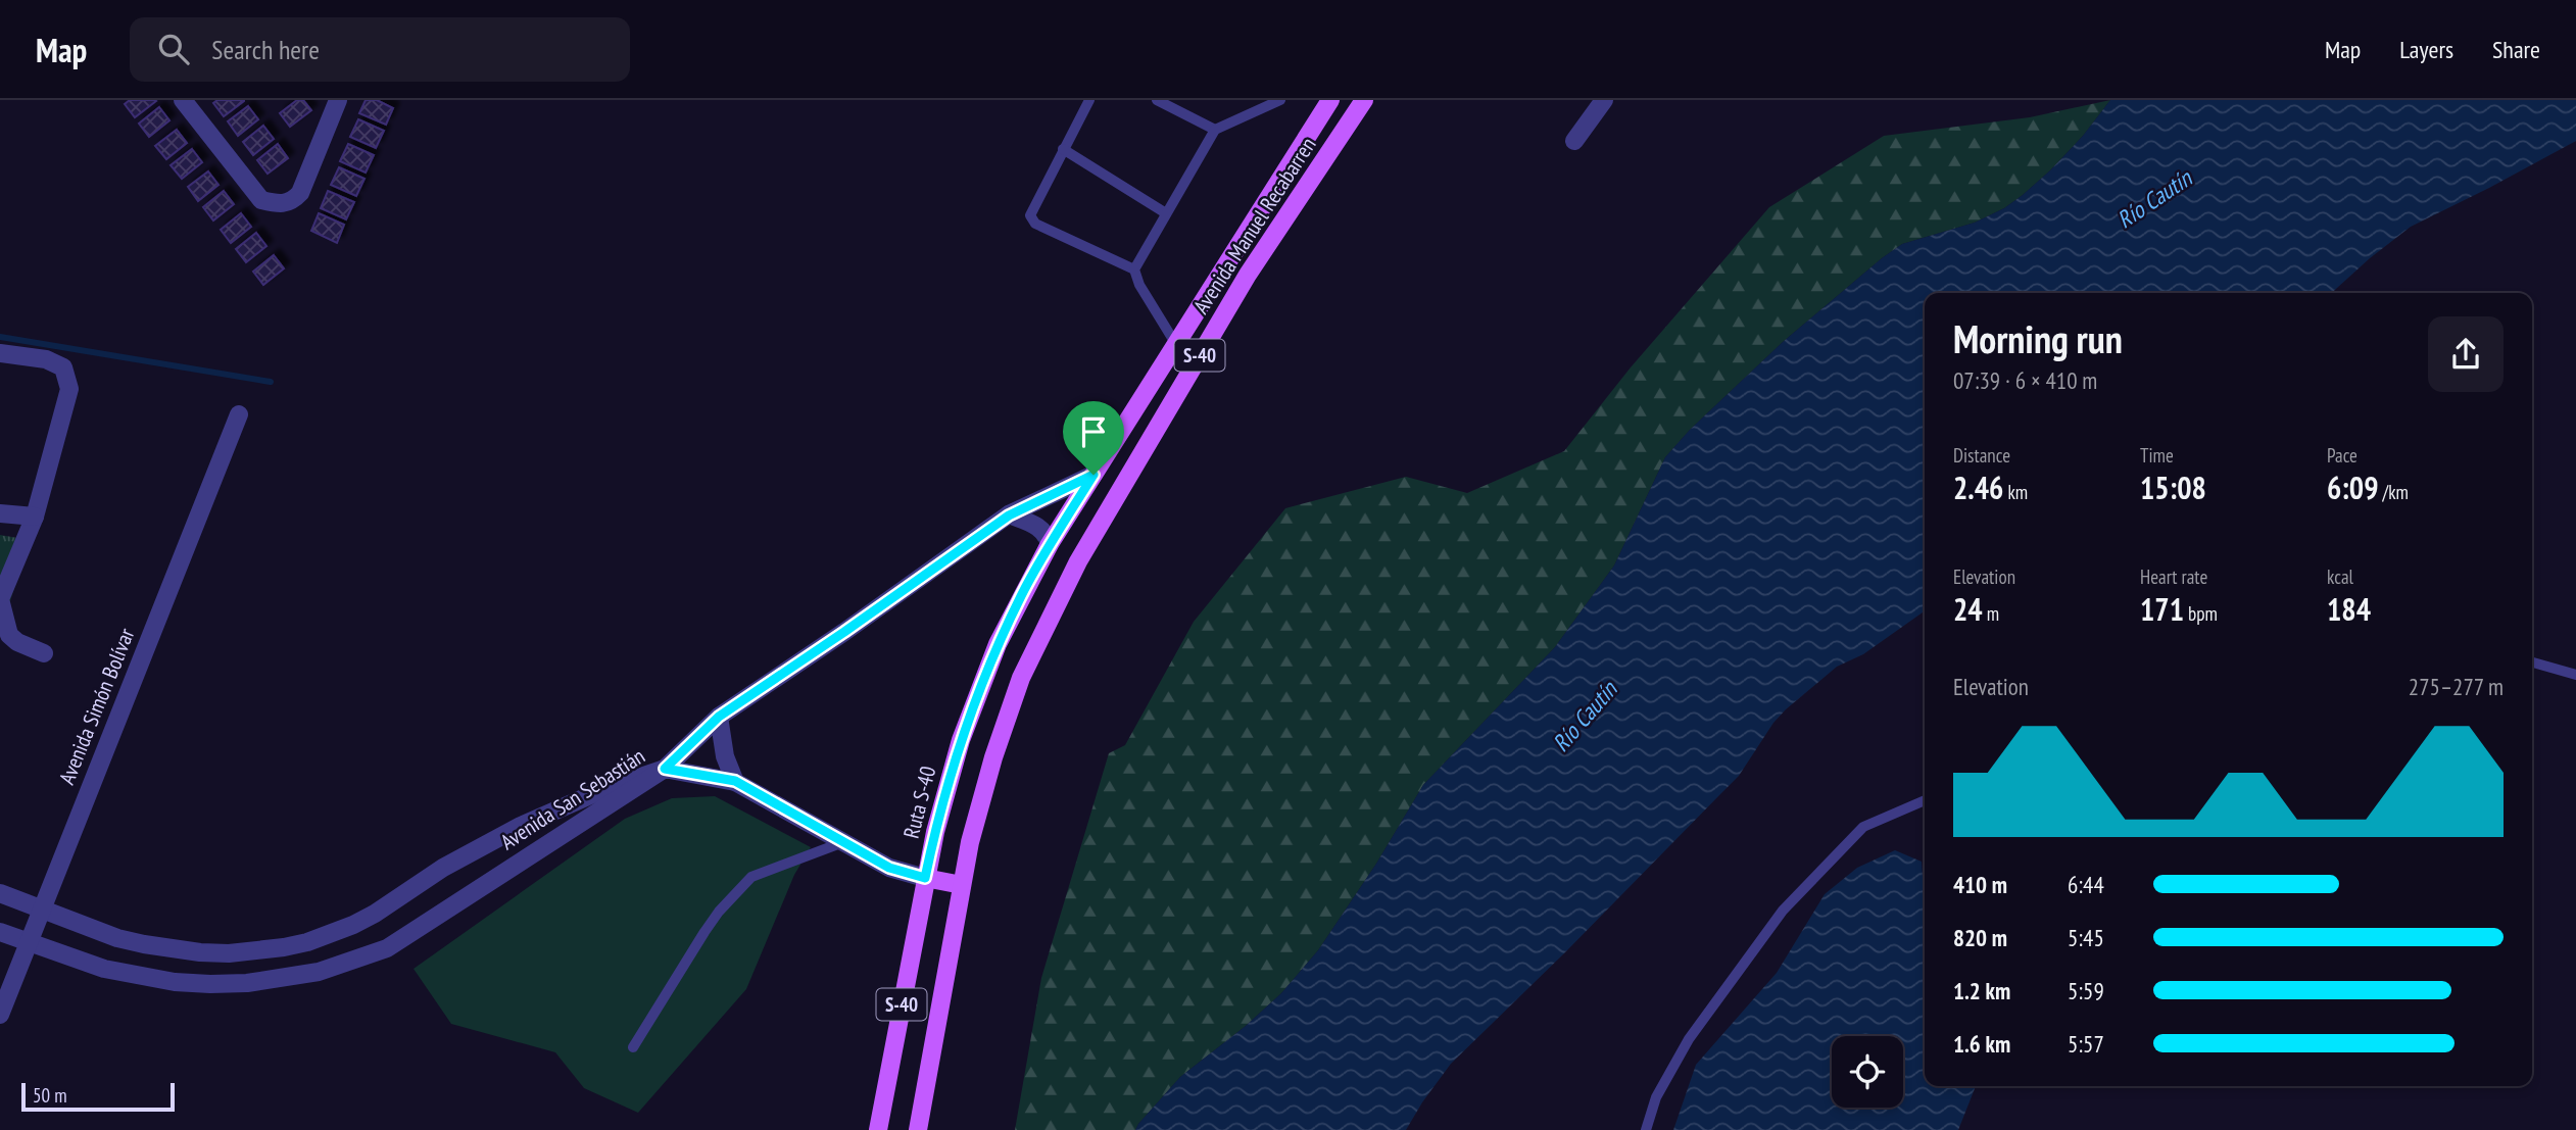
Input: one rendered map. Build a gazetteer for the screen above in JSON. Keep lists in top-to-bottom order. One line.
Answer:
{"streets":{"main road":["Avenida Manuel Recabarren","S-40","Ruta S-40"],"street":["Avenida Simón Bolívar","Avenida San Sebastián"]},"crossings":[["Avenida Manuel Recabarren","S-40"],["Avenida Manuel Recabarren","Ruta S-40"],["Avenida Simón Bolívar","Avenida San Sebastián"]],"water":["Río Cautín"],"scale_bar":"50 m","page":{"header":"Map","search":"Search here","nav":["Map","Layers","Share"],"heading":["Morning run","07:39 · 6 × 410 m"],"stats":[["Distance","2.46 km"],["Time","15:08"],["Pace","6:09 /km"],["Elevation","24 m"],["Heart rate","171 bpm"],["kcal","184"]],"chart":["Elevation","275–277 m"],"list":[{"name":"410 m","note":"6:44"},{"name":"820 m","note":"5:45"},{"name":"1.2 km","note":"5:59"},{"name":"1.6 km","note":"5:57"}],"scale":"50 m"}}
